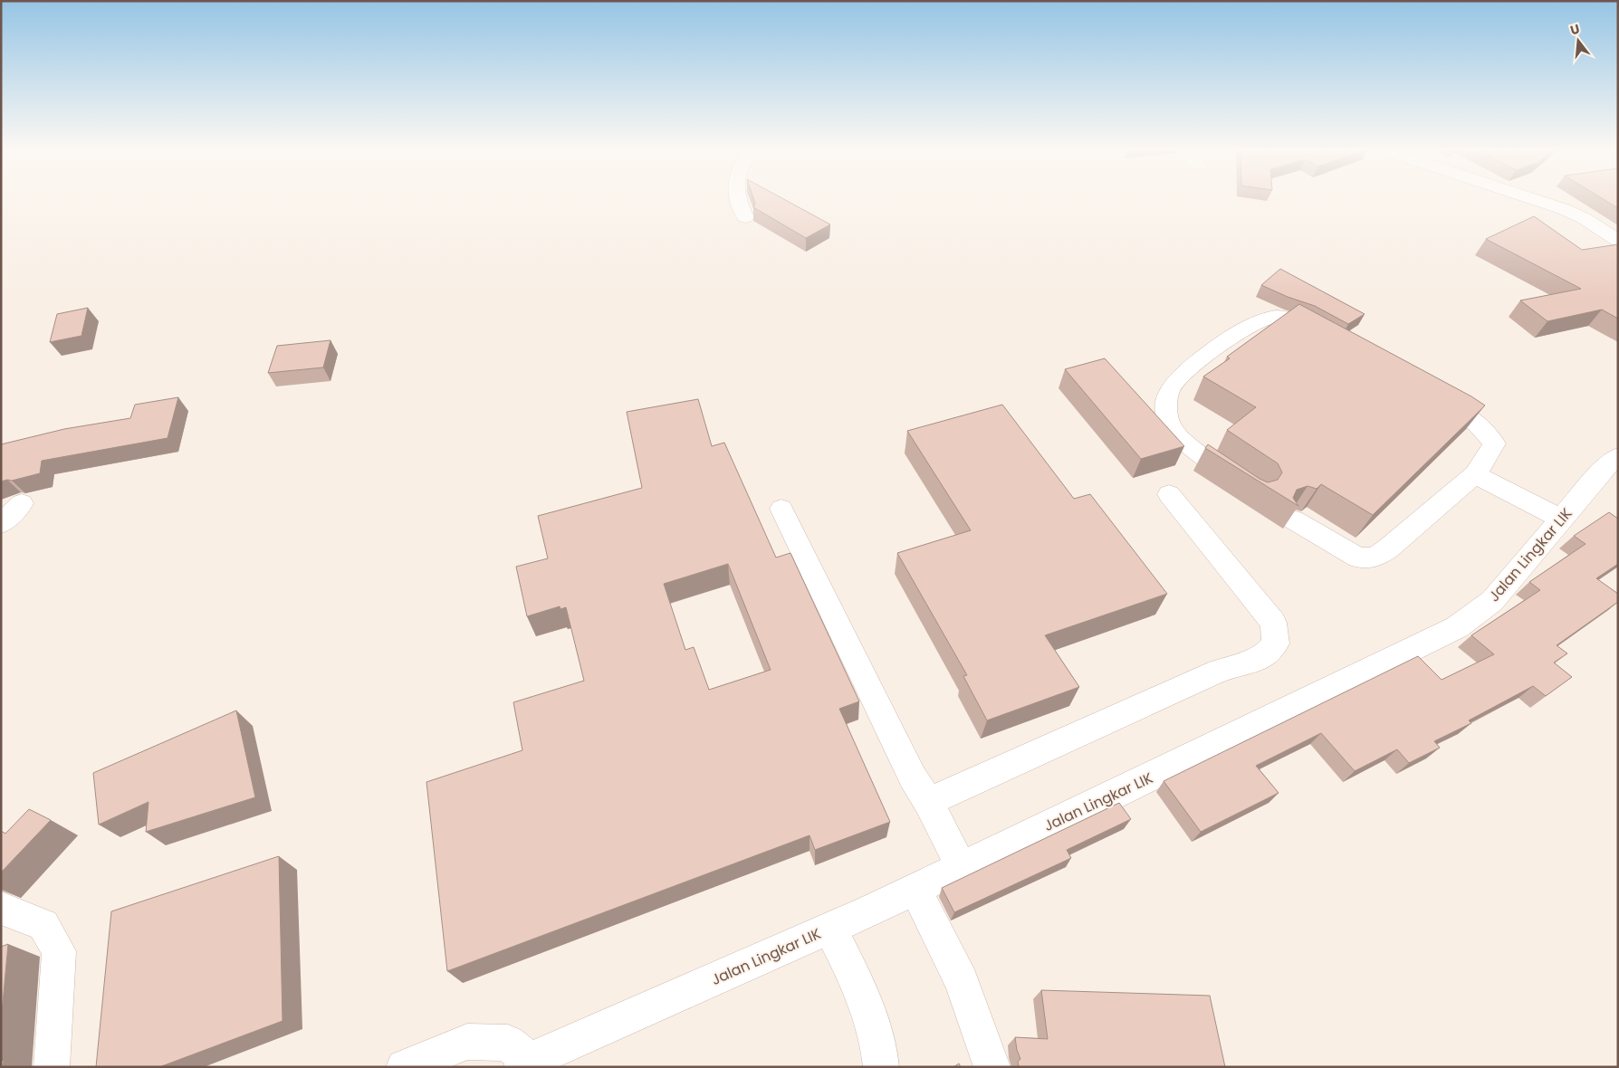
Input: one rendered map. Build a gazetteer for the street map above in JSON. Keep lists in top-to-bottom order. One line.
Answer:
{"streets":{"street":["Jalan Lingkar LIK"]},"north":"top"}
